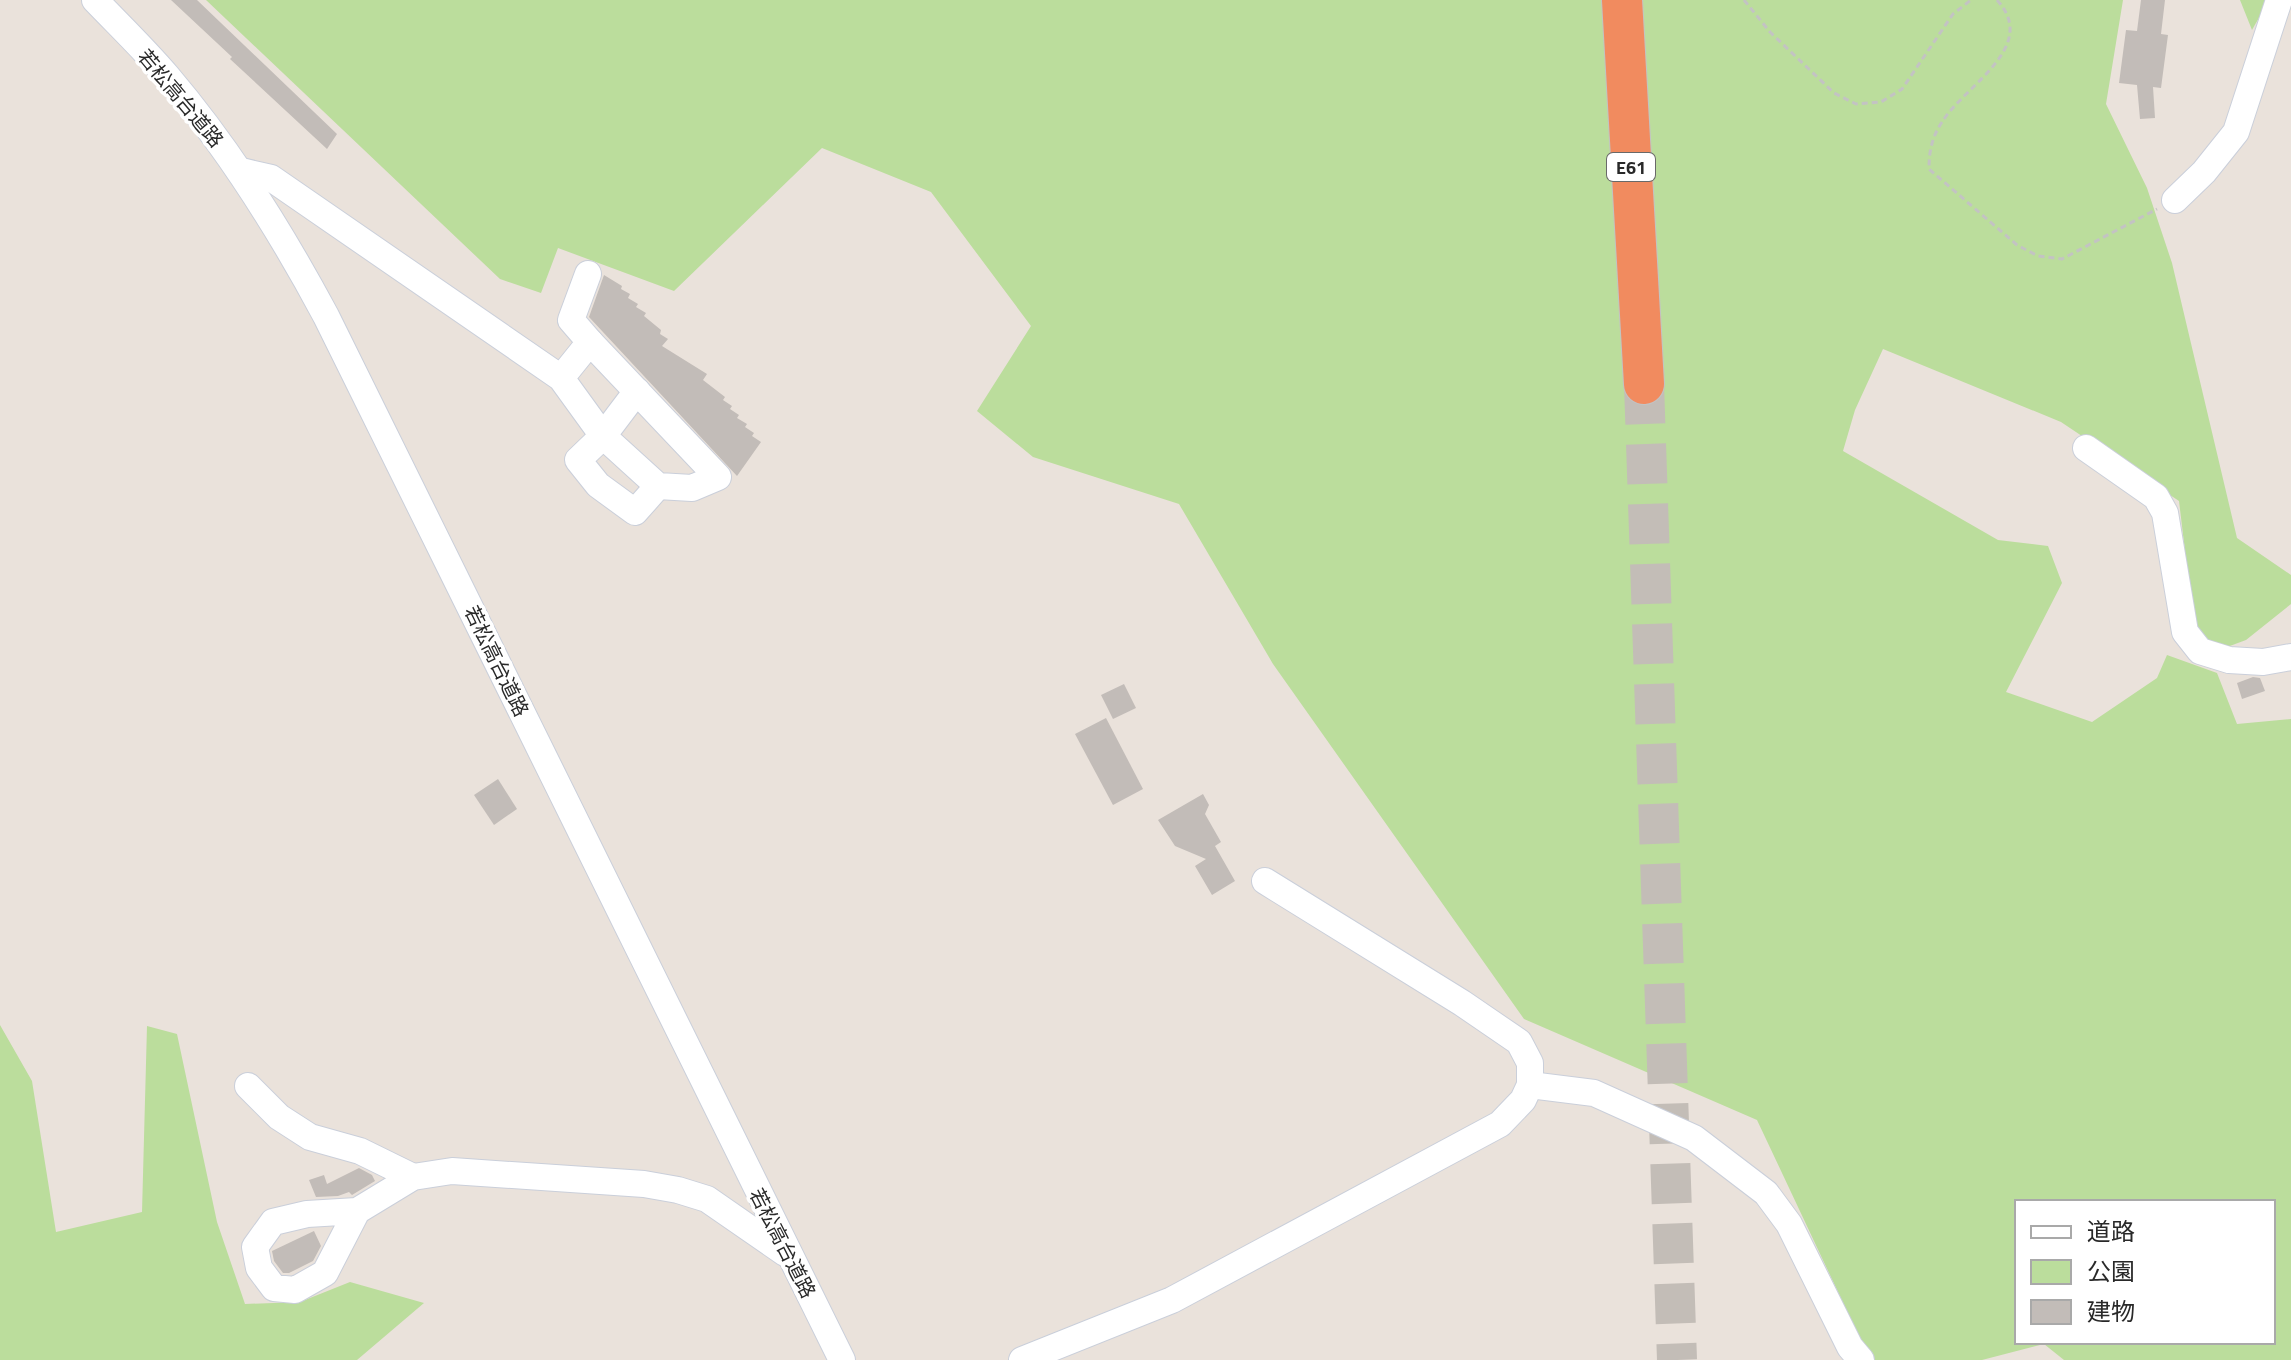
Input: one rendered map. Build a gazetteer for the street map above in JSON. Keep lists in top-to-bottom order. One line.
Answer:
{"streets":{"highway":["E61"],"street":["若松高台道路"]},"legend":["道路","公園","建物"]}
